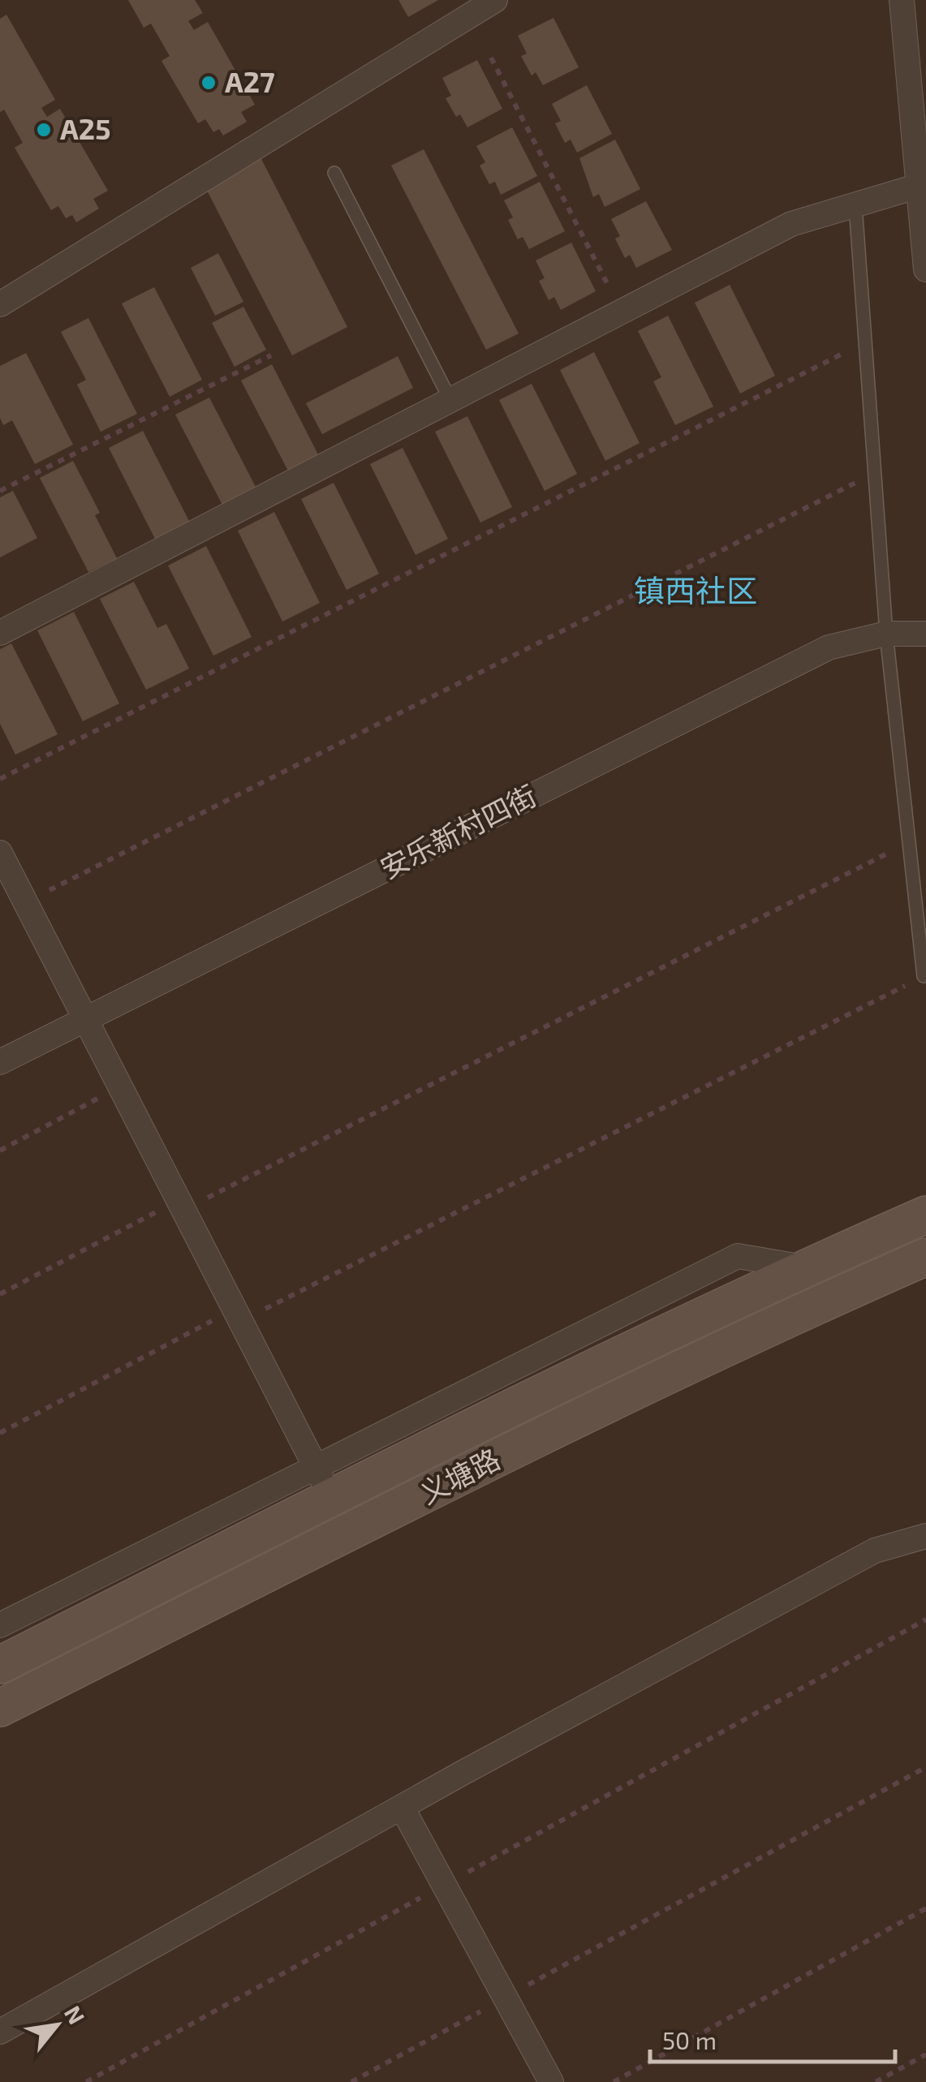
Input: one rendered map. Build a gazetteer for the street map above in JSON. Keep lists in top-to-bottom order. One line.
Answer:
{"streets":{"main road":["义塘路"],"street":["安乐新村四街"]},"districts":["镇西社区"],"places":["A27","A25"],"scale_bar":"50 m","north":"top right"}
